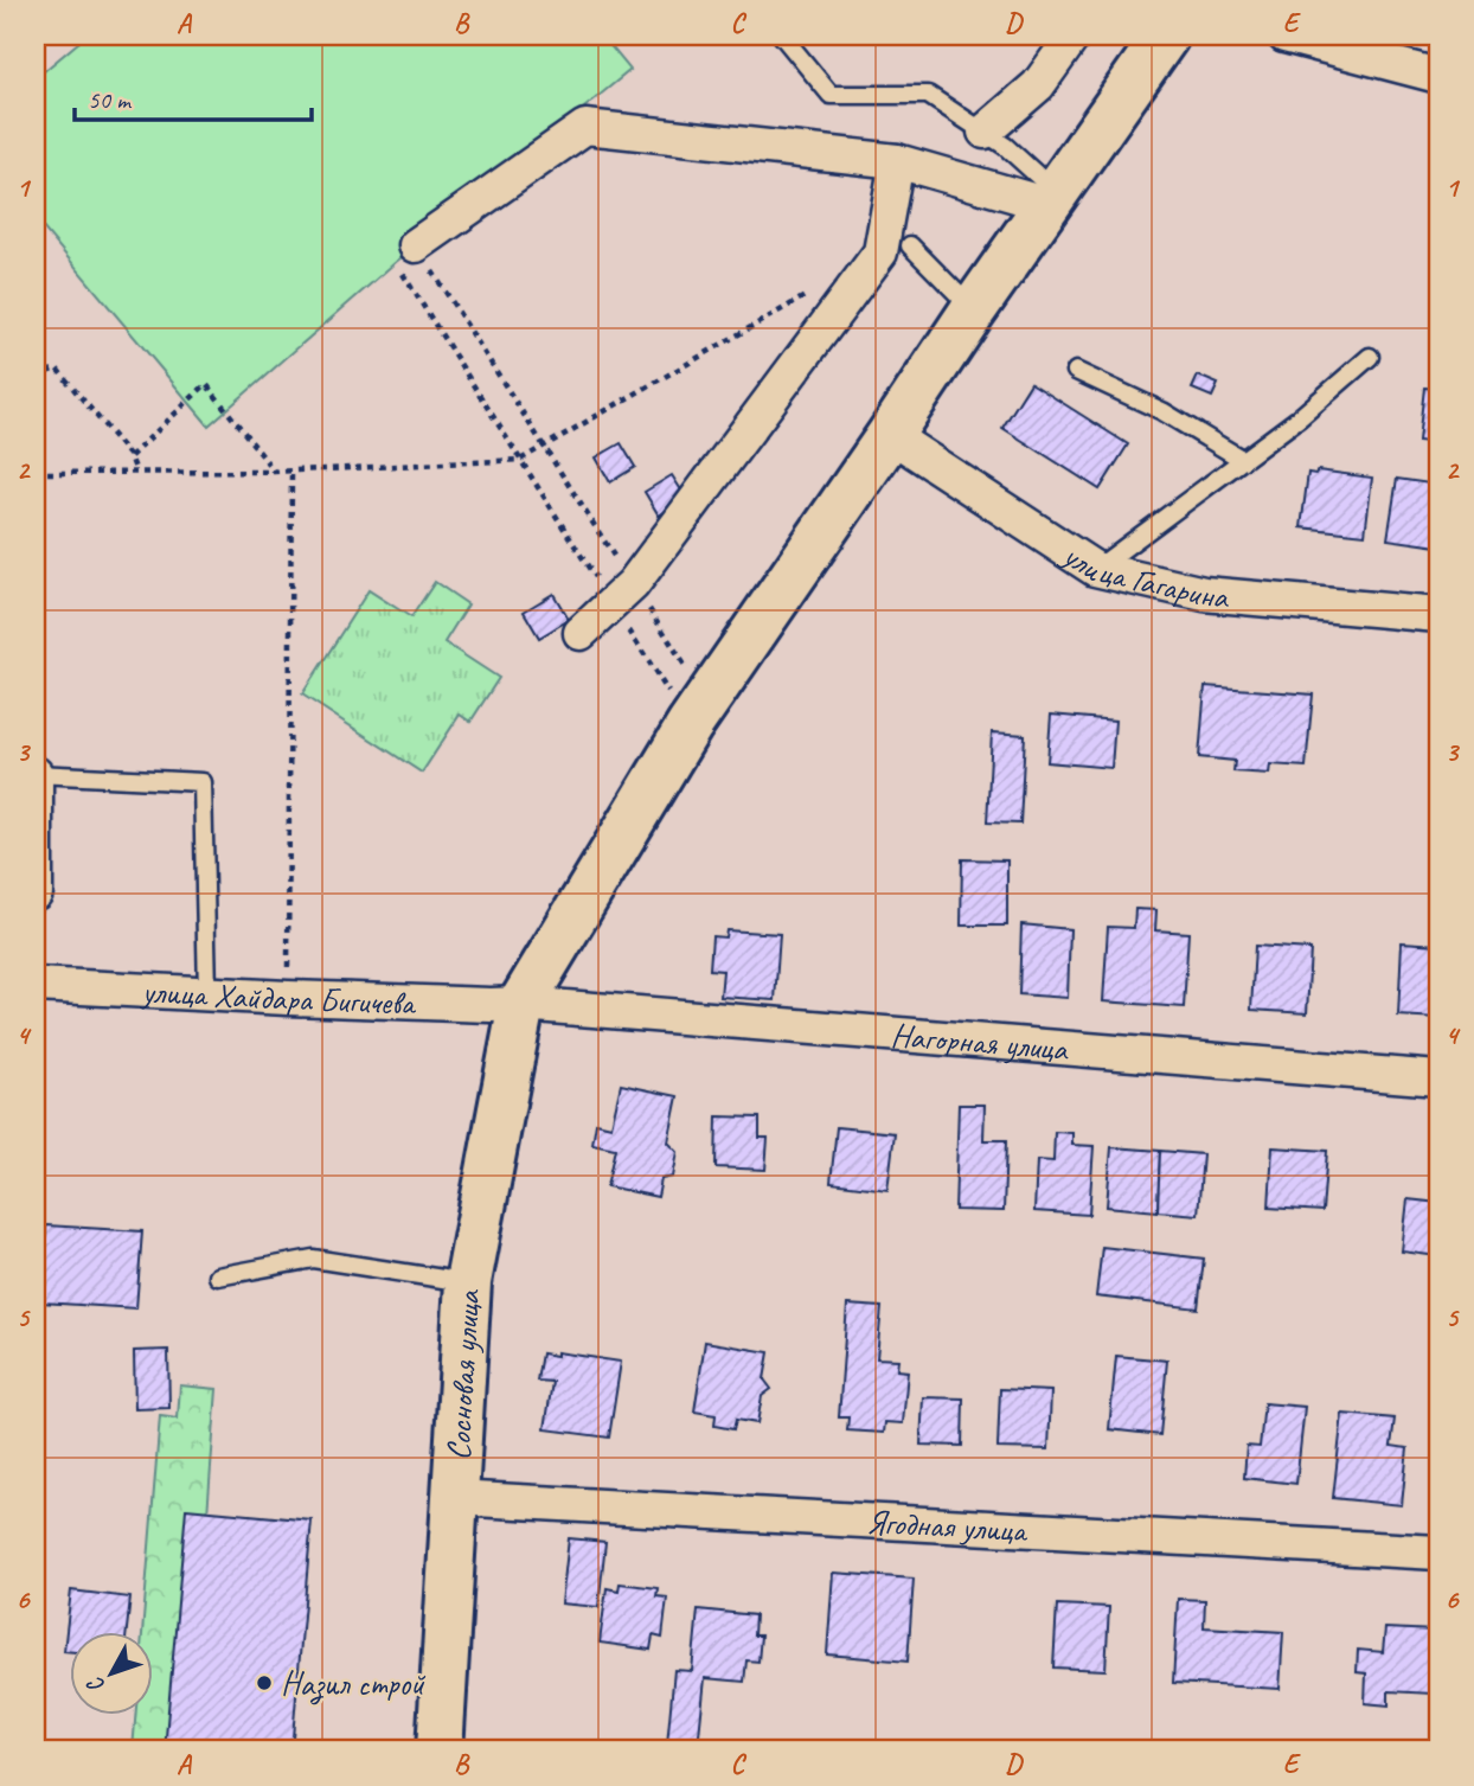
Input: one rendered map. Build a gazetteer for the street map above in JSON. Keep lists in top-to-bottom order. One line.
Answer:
{"streets":{"street":["улица Гагарина","улица Хайдара Бигичева","Нагорная улица","Сосновая улица","Ягодная улица"]},"crossings":[["улица Хайдара Бигичева","Нагорная улица"],["улица Хайдара Бигичева","Сосновая улица"],["Нагорная улица","Сосновая улица"],["Сосновая улица","Ягодная улица"]],"places":["Назил строй"],"scale_bar":"50 m","north":"bottom left","grid":{"columns":["A","B","C","D","E"],"rows":["1","2","3","4","5","6"]}}
